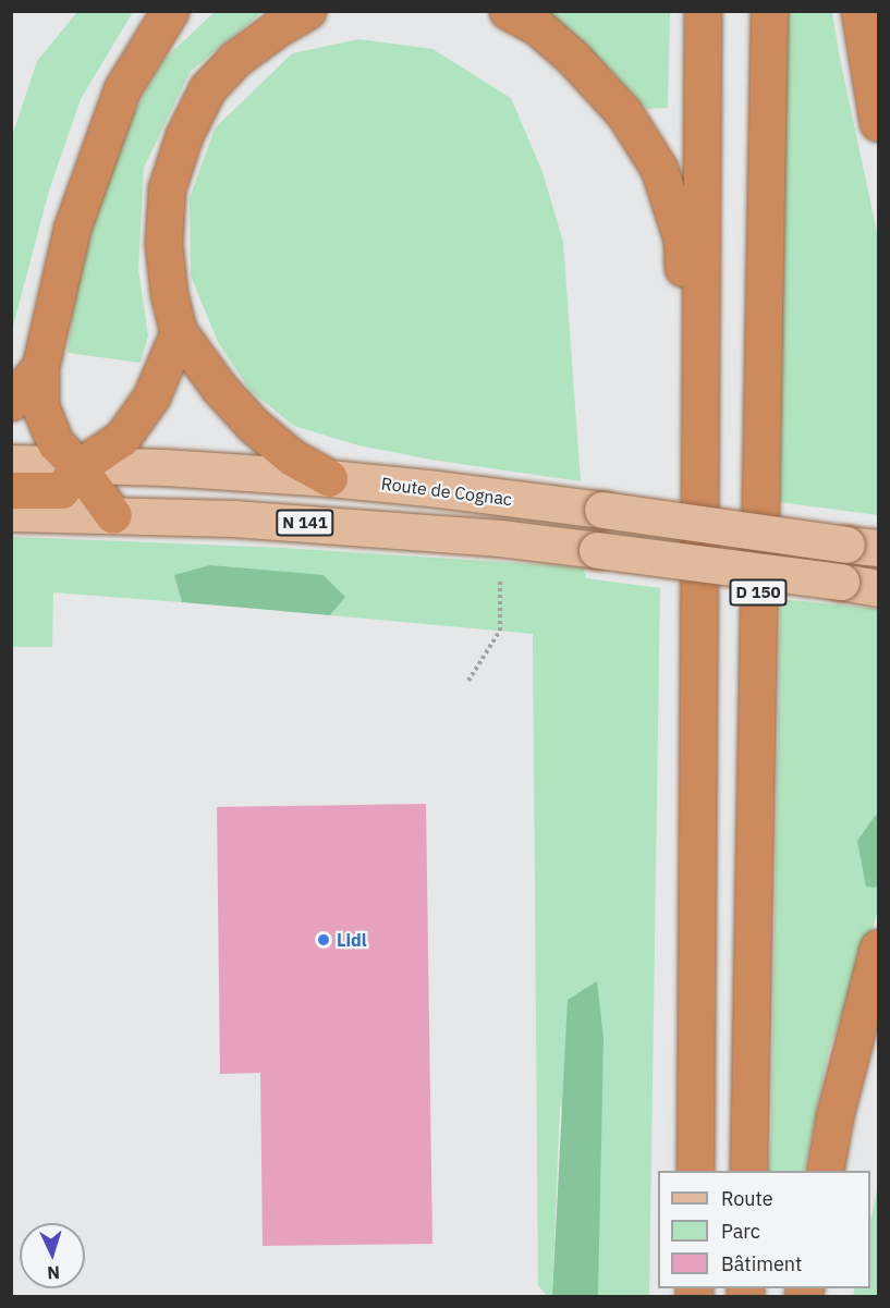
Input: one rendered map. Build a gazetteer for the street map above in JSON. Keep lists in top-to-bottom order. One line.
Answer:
{"streets":{"highway":["D 150"],"main road":["Route de Cognac","N 141"]},"places":["Lidl"],"legend":["Route","Parc","Bâtiment"],"north":"bottom"}
